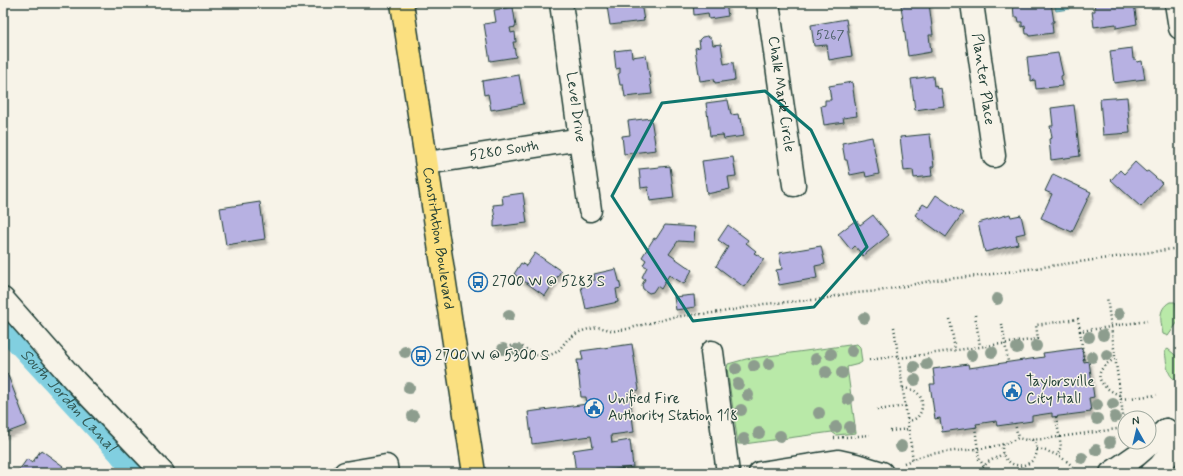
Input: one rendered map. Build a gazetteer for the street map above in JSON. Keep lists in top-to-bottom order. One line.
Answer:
{"streets":{"main road":["Constitution Boulevard"],"street":["Planter Place","Chalk Mark Circle","Level Drive","5280 South"]},"crossings":[["Level Drive","5280 South"],["5280 South","Constitution Boulevard"]],"water":["South Jordan Canal"],"places":{"bus stop":["2700 W @ 5283 S","2700 W @ 5300 S"],"public building":["Taylorsville City Hall","Unified Fire Authority Station 118"]},"house_numbers":["5267"],"north":"top"}
